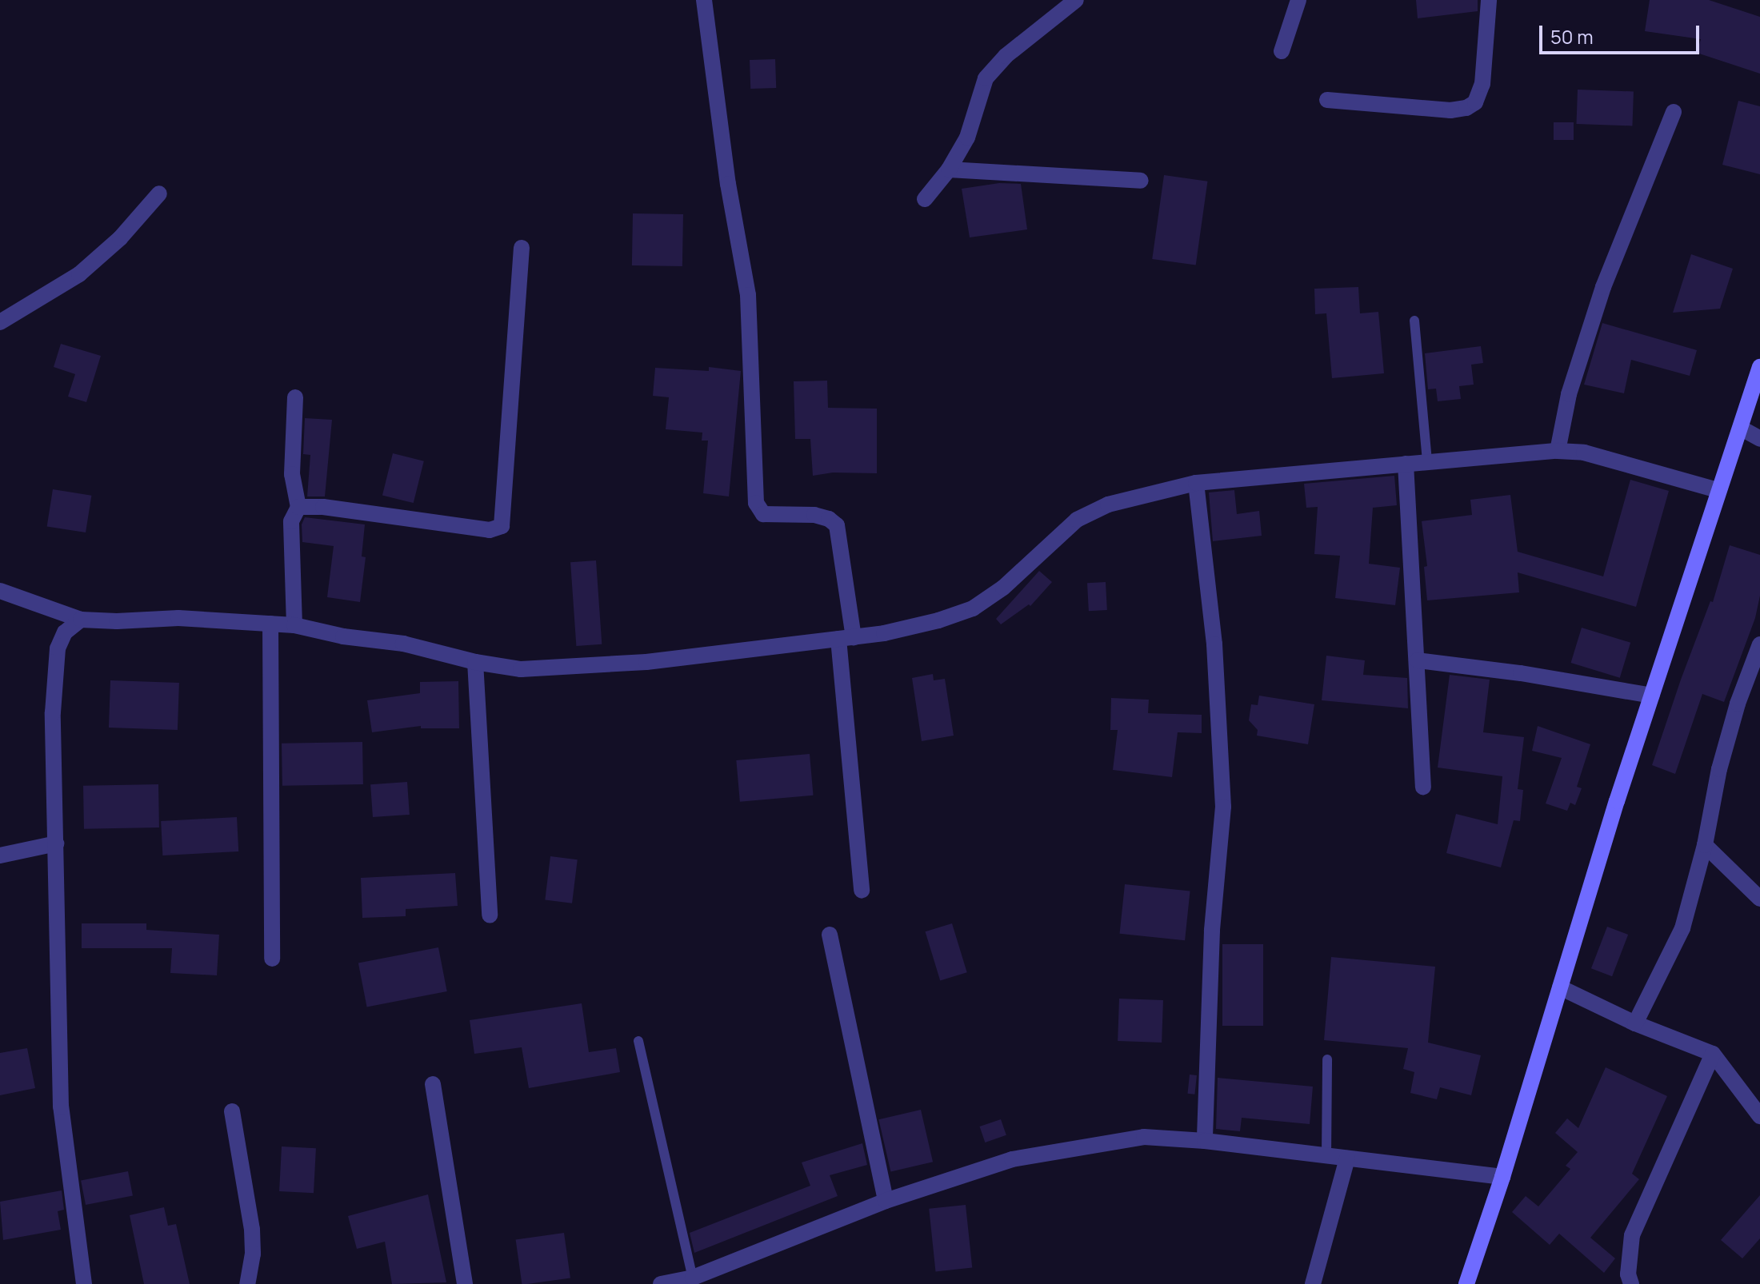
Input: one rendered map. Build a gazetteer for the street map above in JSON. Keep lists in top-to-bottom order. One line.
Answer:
{"scale_bar":"50 m"}
